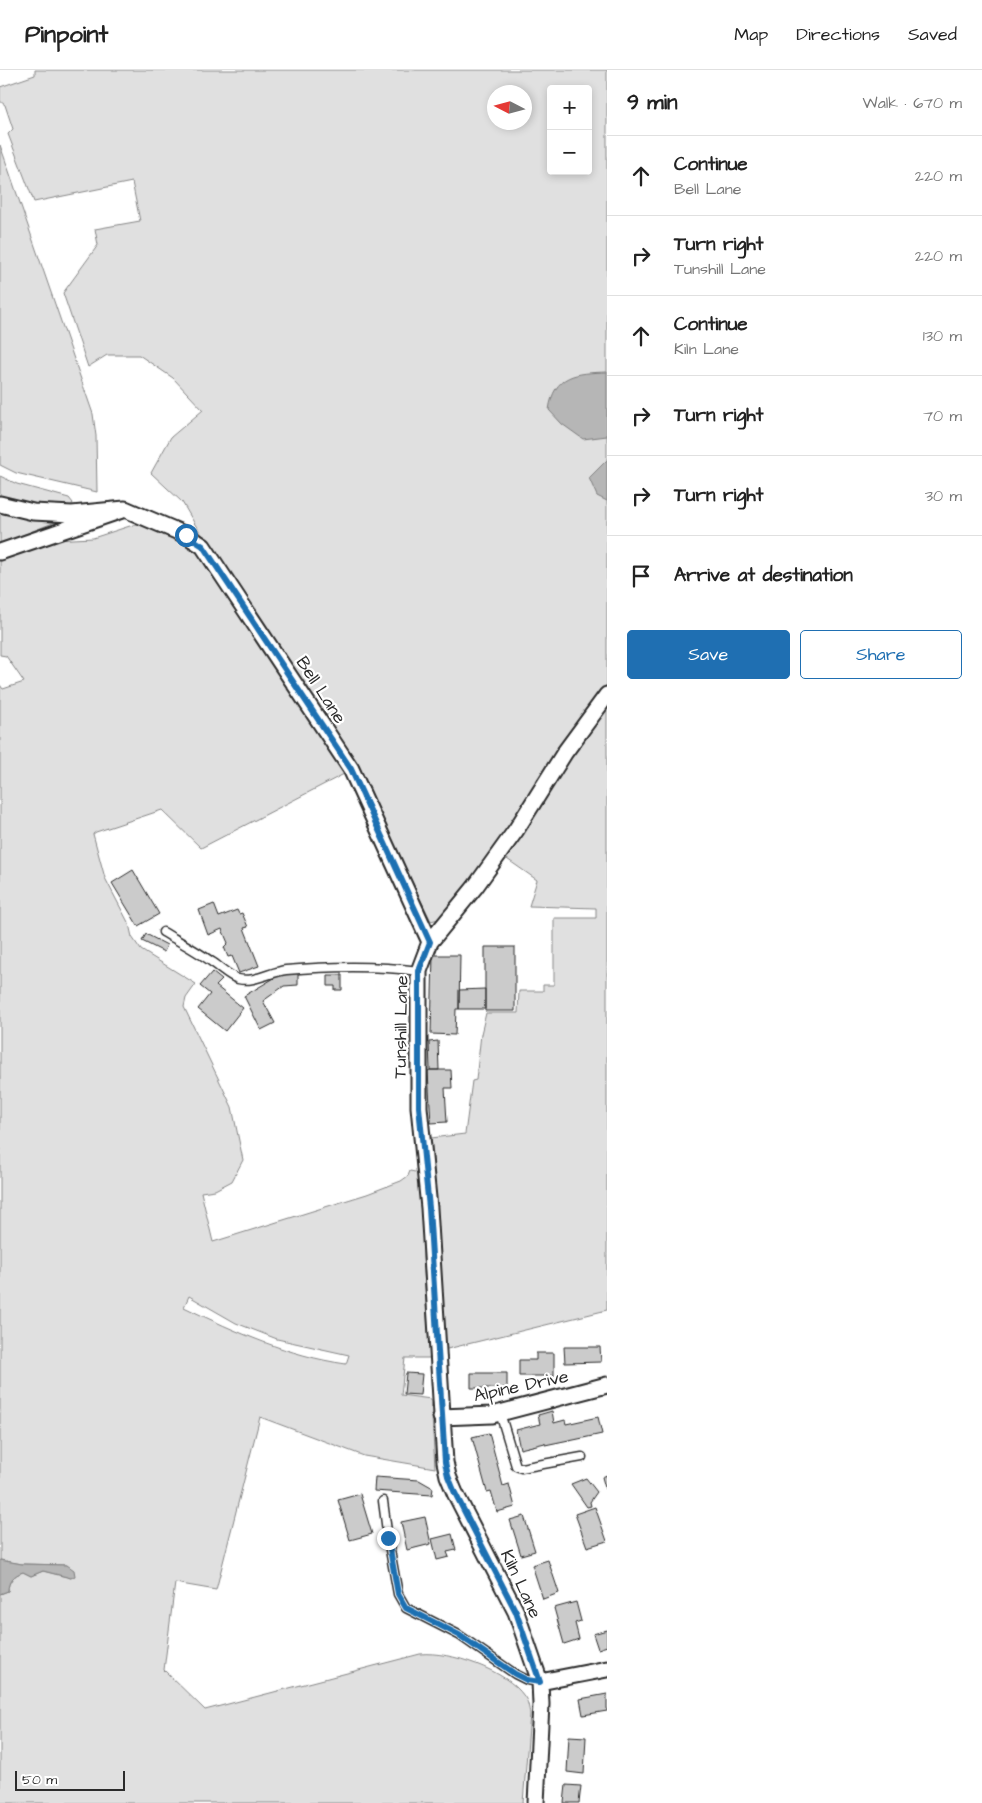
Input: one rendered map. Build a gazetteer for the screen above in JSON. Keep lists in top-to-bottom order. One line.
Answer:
{"streets":{"street":["Bell Lane","Tunshill Lane","Alpine Drive","Kiln Lane"]},"crossings":[["Bell Lane","Tunshill Lane"],["Tunshill Lane","Alpine Drive"],["Tunshill Lane","Kiln Lane"],["Alpine Drive","Kiln Lane"]],"scale_bar":"50 m","north":"left","page":{"header":"Pinpoint","nav":["Map","Directions","Saved"],"heading":["9 min","Walk · 670 m"],"map_buttons":["+","−"],"list":[["Continue","Bell Lane","220 m"],["Turn right","Tunshill Lane","220 m"],["Continue","Kiln Lane","130 m"],["Turn right","70 m"],["Turn right","30 m"],"Arrive at destination"],"buttons":["Save","Share"],"scale":"50 m"}}
